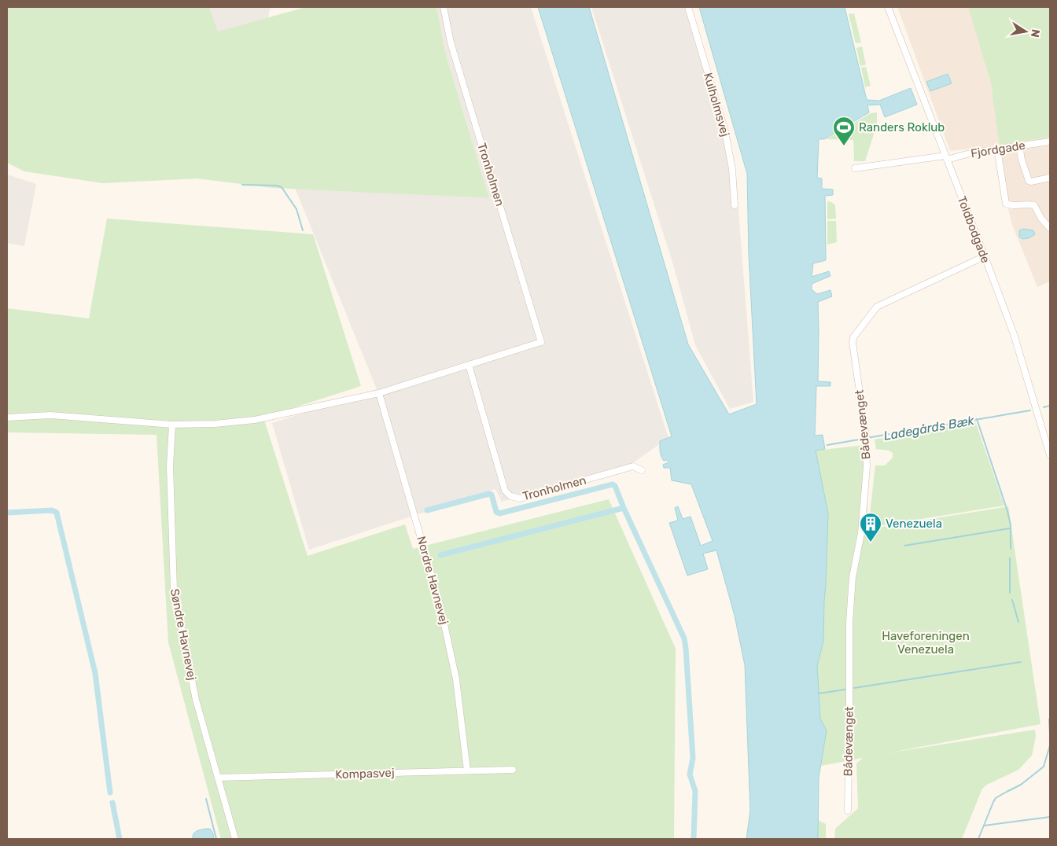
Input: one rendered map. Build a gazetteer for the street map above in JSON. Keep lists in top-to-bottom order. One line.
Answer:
{"streets":{"street":["Kulholmsvej","Fjordgade","Tronholmen","Toldbodgade","Bådevænget","Nordre Havnevej","Søndre Havnevej","Kompasvej"]},"crossings":[["Fjordgade","Toldbodgade"],["Toldbodgade","Bådevænget"],["Nordre Havnevej","Kompasvej"],["Søndre Havnevej","Kompasvej"]],"water":["Ladegårds Bæk"],"parks":["Haveforeningen Venezuela"],"places":{"sports":["Randers Roklub"],"building":["Venezuela"]},"north":"right"}
